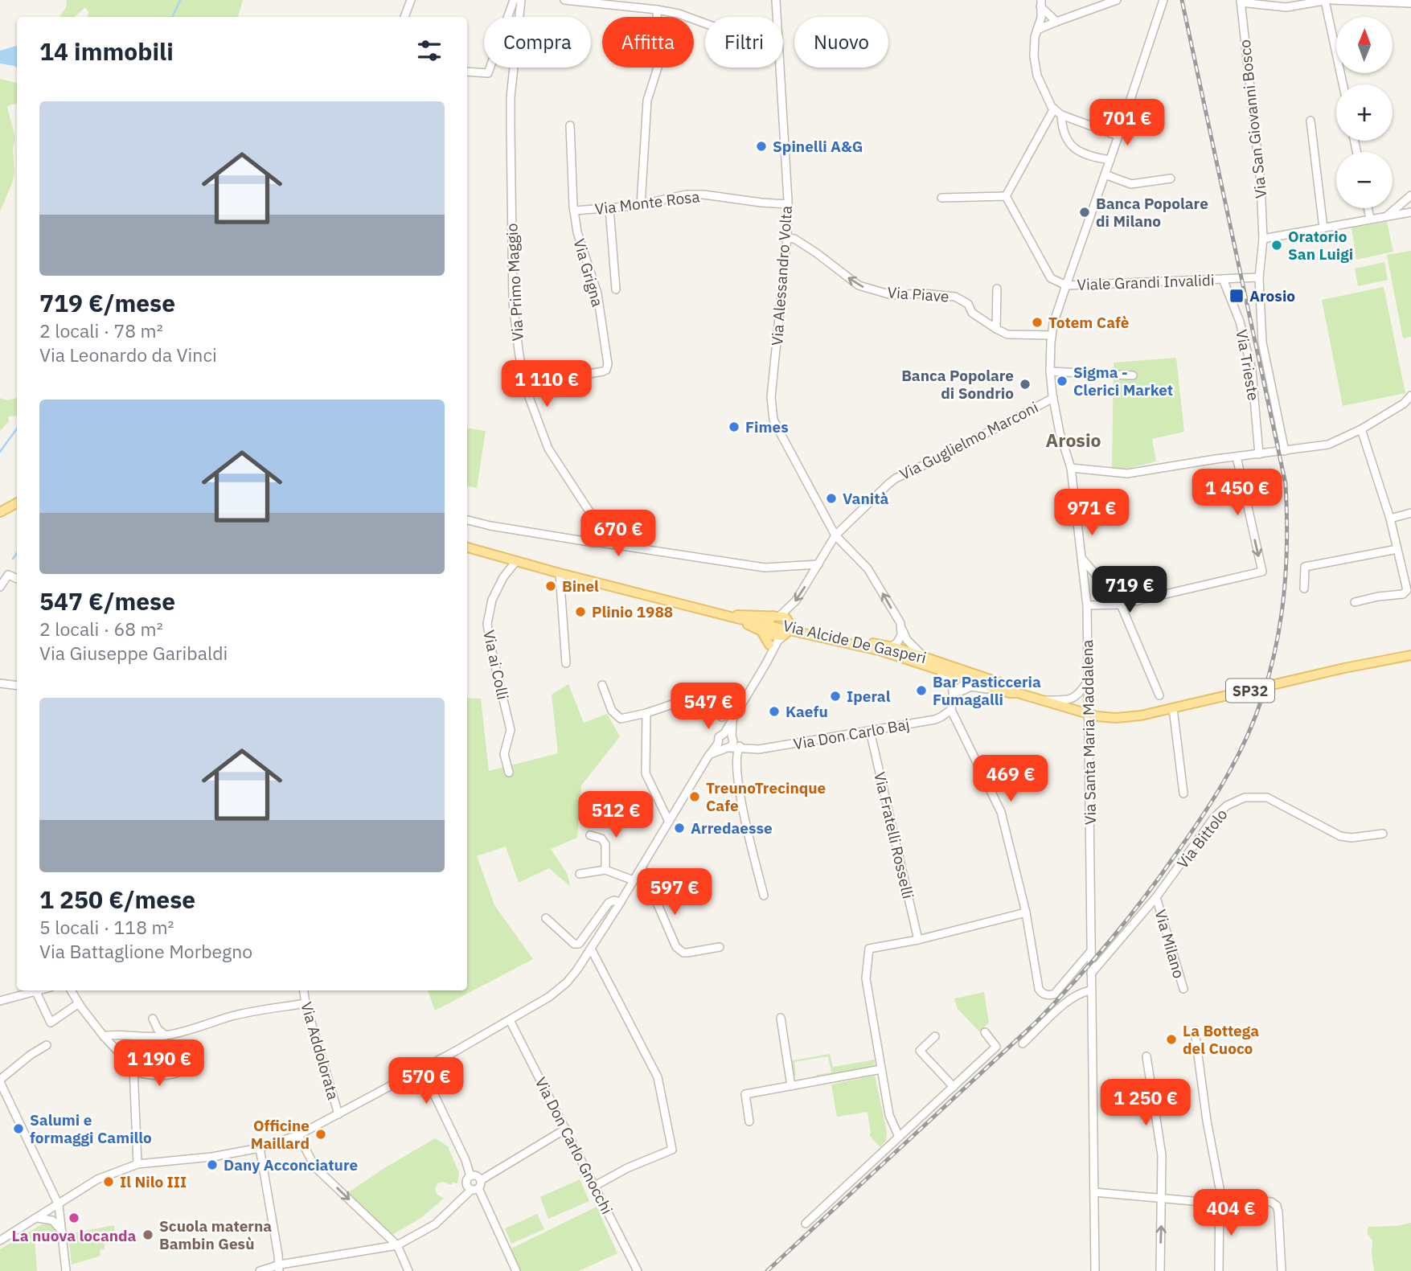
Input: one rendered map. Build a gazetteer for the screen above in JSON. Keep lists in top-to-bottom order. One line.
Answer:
{"streets":{"main road":["Via Alcide De Gasperi","SP32"],"street":["Via San Giovanni Bosco","Via Monte Rosa","Via Grigna","Via Alessandro Volta","Via Primo Maggio","Viale Grandi Invalidi","Via Piave","Via Trieste","Via Guglielmo Marconi","Via ai Colli","Via Santa Maria Maddalena","Via Don Carlo Baj","Via Fratelli Rosselli","Via Bittolo","Via Milano","Via Addolorata","Via Don Carlo Gnocchi"]},"crossings":[["Via San Giovanni Bosco","Viale Grandi Invalidi"],["Via Monte Rosa","Via Grigna"],["Via Monte Rosa","Via Alessandro Volta"],["Via Grigna","Via Primo Maggio"],["Via Alessandro Volta","Via Piave"],["Via Alessandro Volta","Via Guglielmo Marconi"],["Via Alessandro Volta","Via Alcide De Gasperi"],["Viale Grandi Invalidi","Via Trieste"],["Viale Grandi Invalidi","Via Santa Maria Maddalena"],["Via Piave","Via Santa Maria Maddalena"],["Via Guglielmo Marconi","Via Alcide De Gasperi"],["Via Guglielmo Marconi","Via Santa Maria Maddalena"],["Via Alcide De Gasperi","Via ai Colli"],["Via Alcide De Gasperi","Via Santa Maria Maddalena"],["Via Santa Maria Maddalena","Via Milano"],["Via Don Carlo Baj","Via Fratelli Rosselli"],["Via Bittolo","Via Milano"]],"one_way":["Via Piave"],"districts":["Arosio"],"places":{"other":["Spinelli A&G","Banca Popolare di Milano","Oratorio San Luigi","Totem Cafè","Sigma - Clerici Market","Banca Popolare di Sondrio","Fimes","Vanità","Binel","Plinio 1988","Bar Pasticceria Fumagalli","Iperal","Kaefu","TreunoTrecinque Cafe","Arredaesse","La Bottega del Cuoco","Salumi e formaggi Camillo","Officine Maillard","Dany Acconciature","Il Nilo III","La nuova locanda","Scuola materna Bambin Gesù"],"transit":["Arosio"]},"north":"top","page":{"map_buttons":["+","−"],"chip":["Compra","Affitta","Filtri","Nuovo"],"heading":"14 immobili","list":[{"name":"719 €/mese","note":"2 locali · 78 m² · Via Leonardo da Vinci"},{"name":"547 €/mese","note":"2 locali · 68 m² · Via Giuseppe Garibaldi"},{"name":"1 250 €/mese","note":"5 locali · 118 m² · Via Battaglione Morbegno"}],"price":["701 €","1 110 €","1 450 €","971 €","670 €","719 €","547 €","469 €","512 €","597 €","1 190 €","570 €","1 250 €","404 €"]}}
